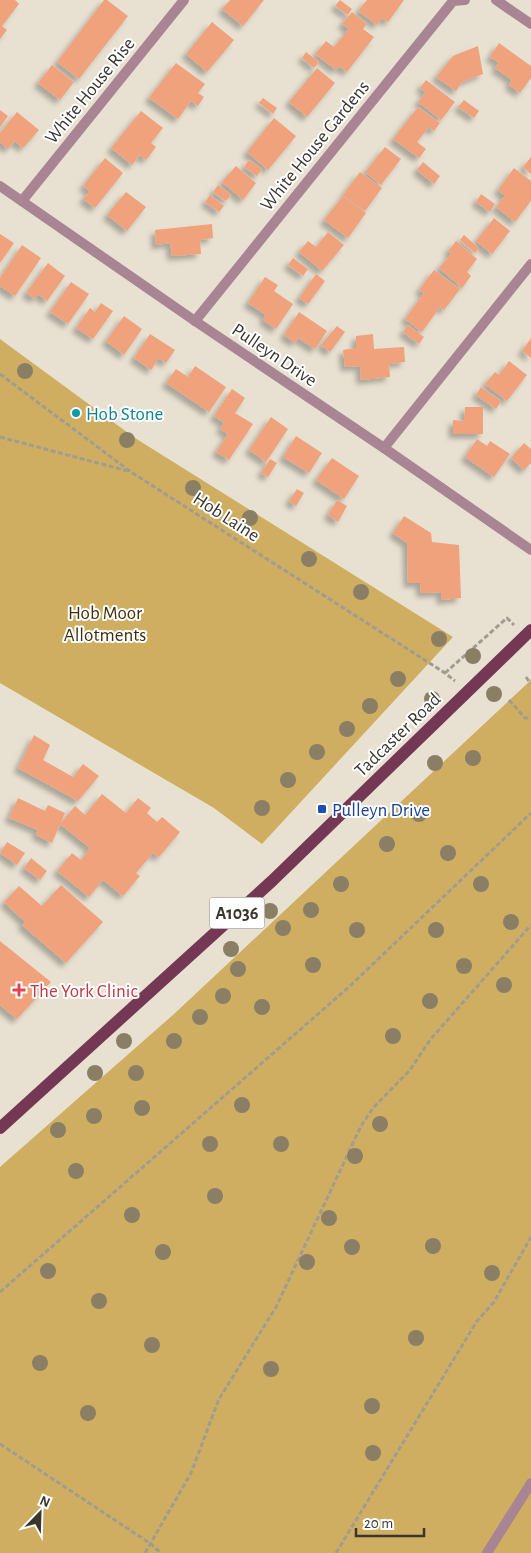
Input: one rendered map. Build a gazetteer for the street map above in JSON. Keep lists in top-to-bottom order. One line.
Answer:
{"streets":{"main road":["Tadcaster Road","A1036"],"street":["White House Rise","White House Gardens","Pulleyn Drive"],"path":["Hob Laine"]},"crossings":[["White House Rise","Pulleyn Drive"],["White House Gardens","Pulleyn Drive"]],"parks":["Hob Moor Allotments"],"places":{"other":["Hob Stone"],"transit":["Pulleyn Drive"],"health":["The York Clinic"]},"scale_bar":"20 m","north":"top right"}
